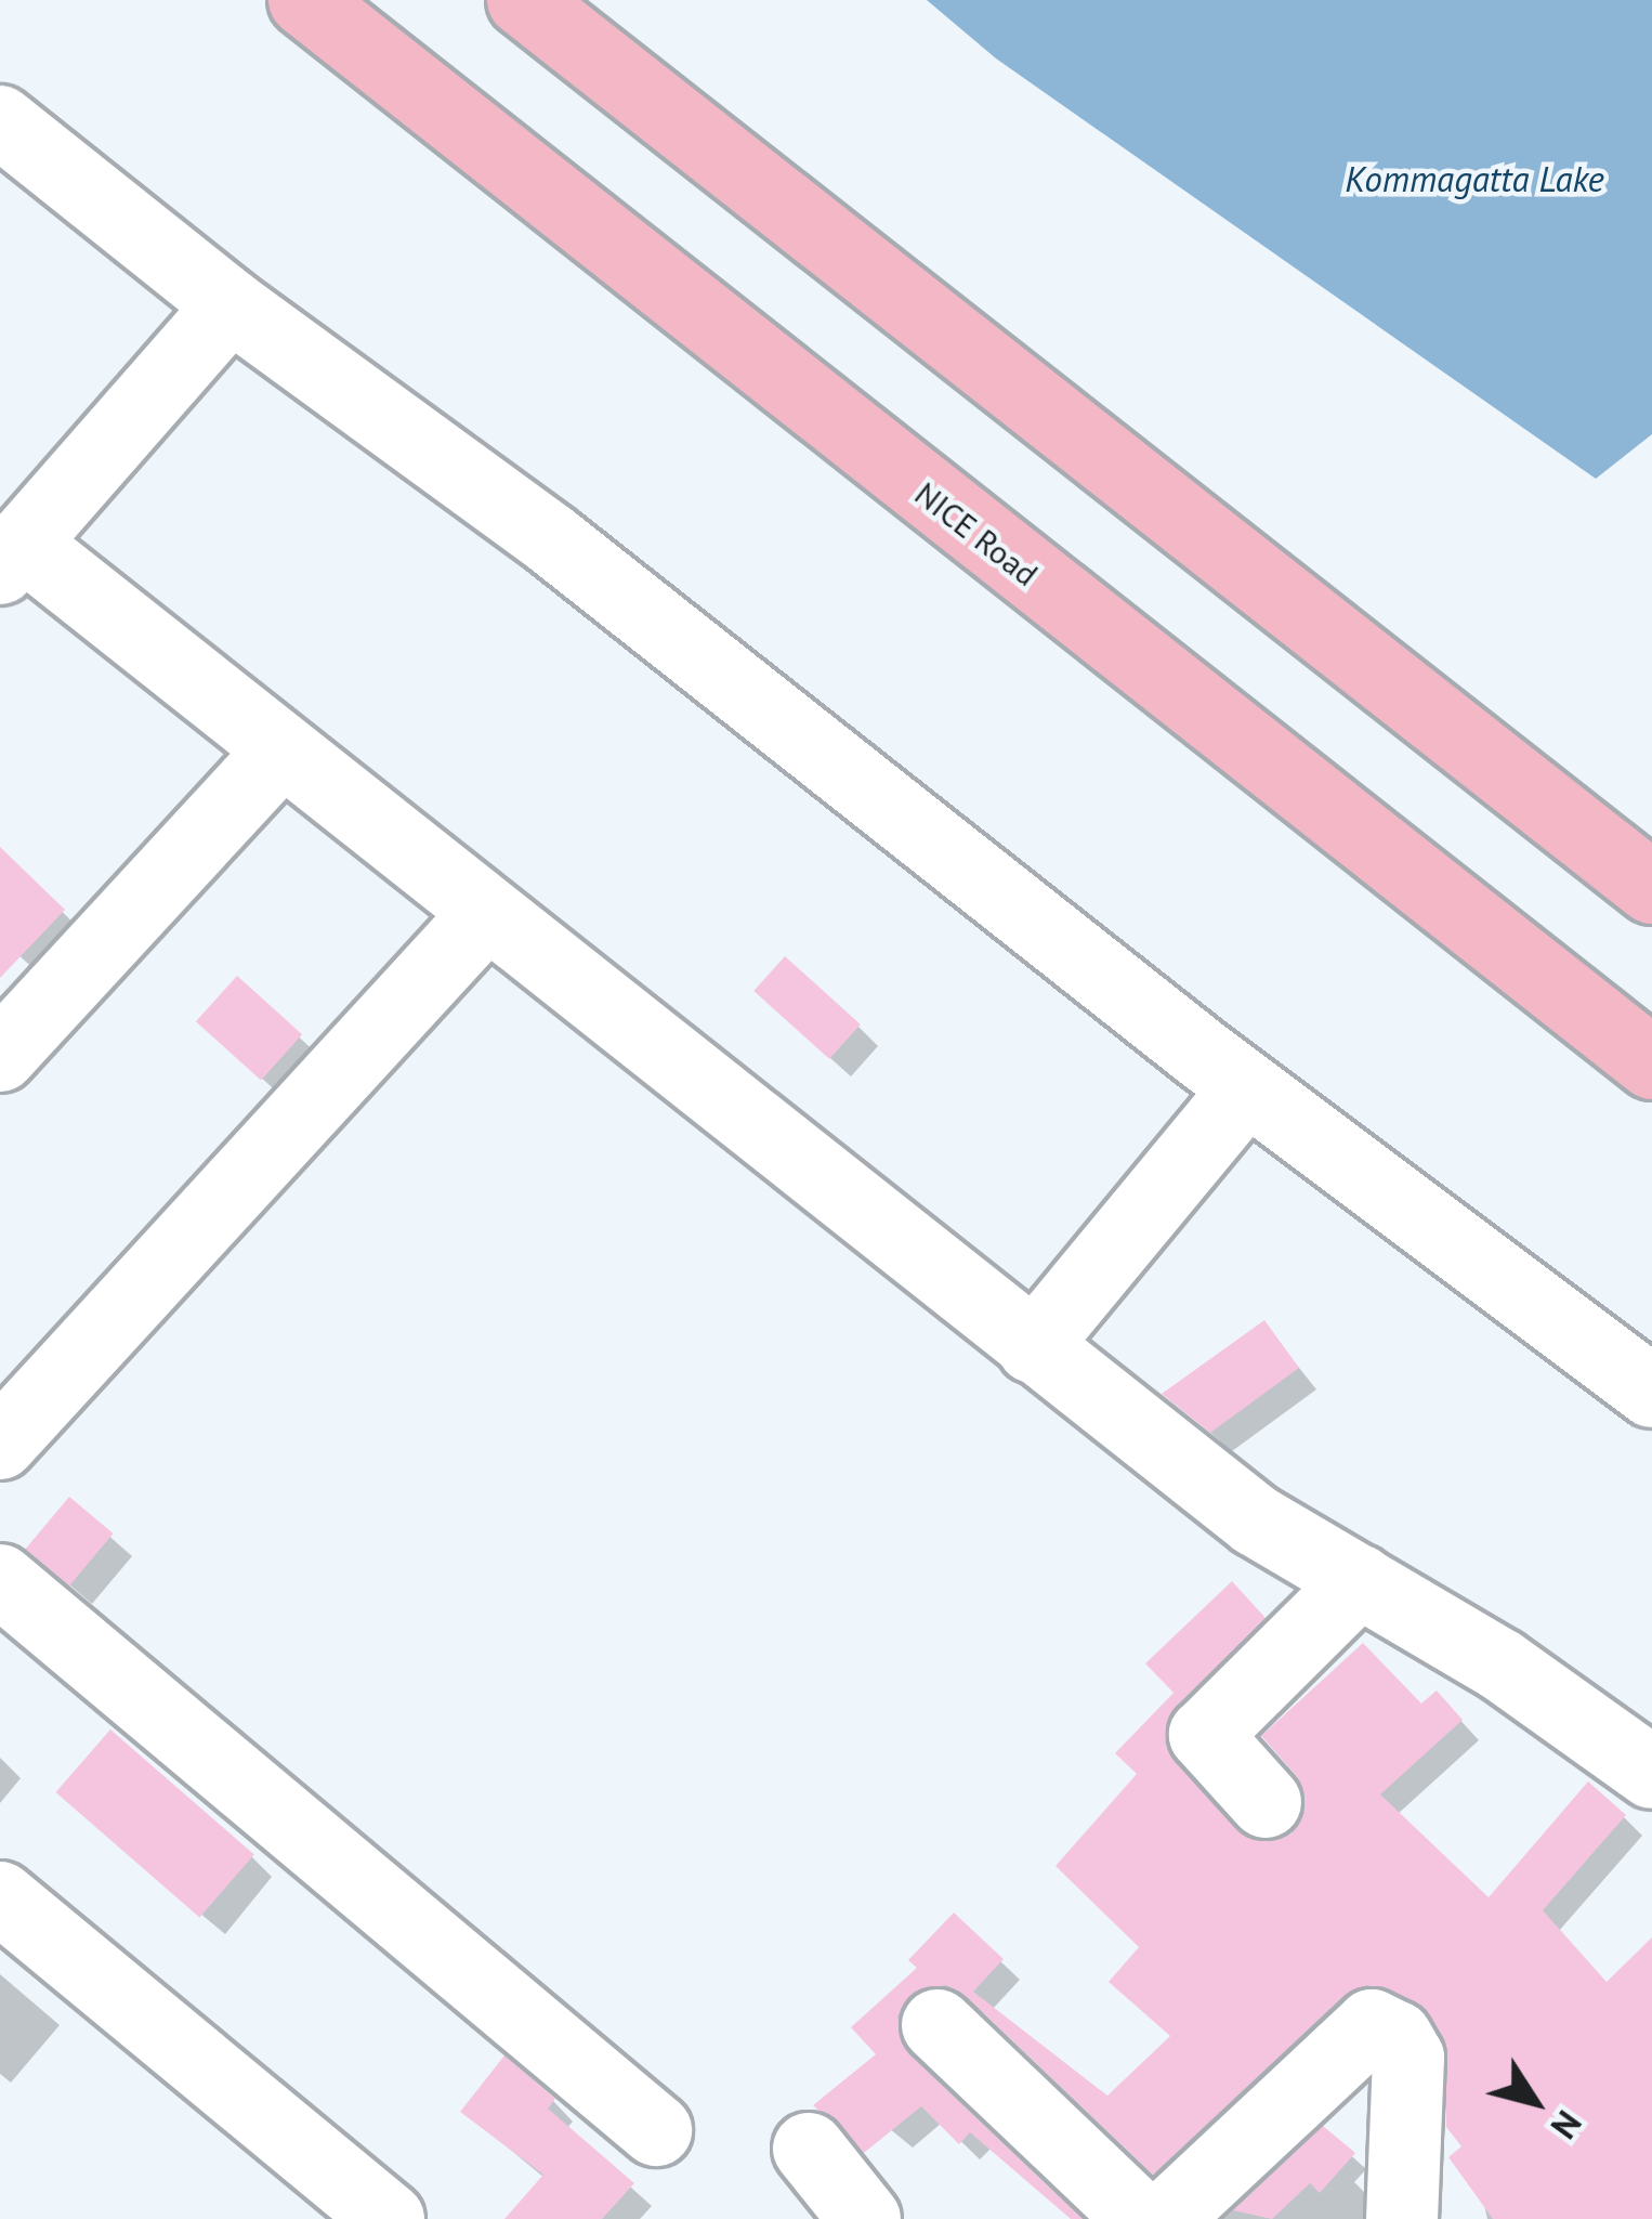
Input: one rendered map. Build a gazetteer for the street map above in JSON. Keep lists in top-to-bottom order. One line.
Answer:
{"streets":{"highway":["NICE Road"]},"water":["Kommagatta Lake"],"north":"bottom right"}
